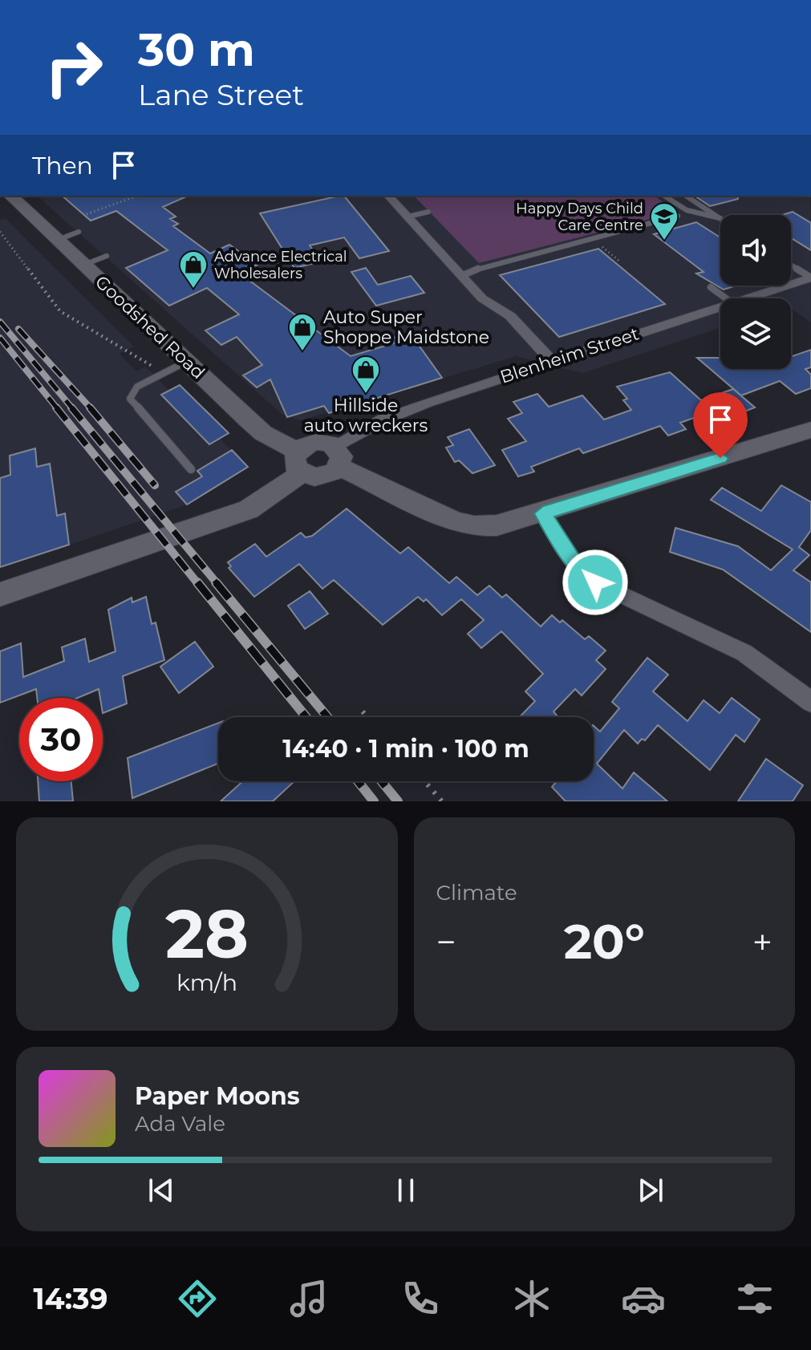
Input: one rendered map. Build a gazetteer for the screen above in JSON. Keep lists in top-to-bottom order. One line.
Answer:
{"streets":{"street":["Goodshed Road","Blenheim Street"]},"places":{"school or university":["Happy Days Child Care Centre"],"shop":["Advance Electrical Wholesalers","Auto Super Shoppe Maidstone","Hillside auto wreckers"]},"page":{"turn":["30 m","Lane Street"],"then":"Then","limit":"30","trip":"14:40 · 1 min · 100 m","tile":"Climate","heat":["−","20°","+"],"song":["Paper Moons","Ada Vale"],"tabs":"14:39","gauge":["28","km/h"]}}
